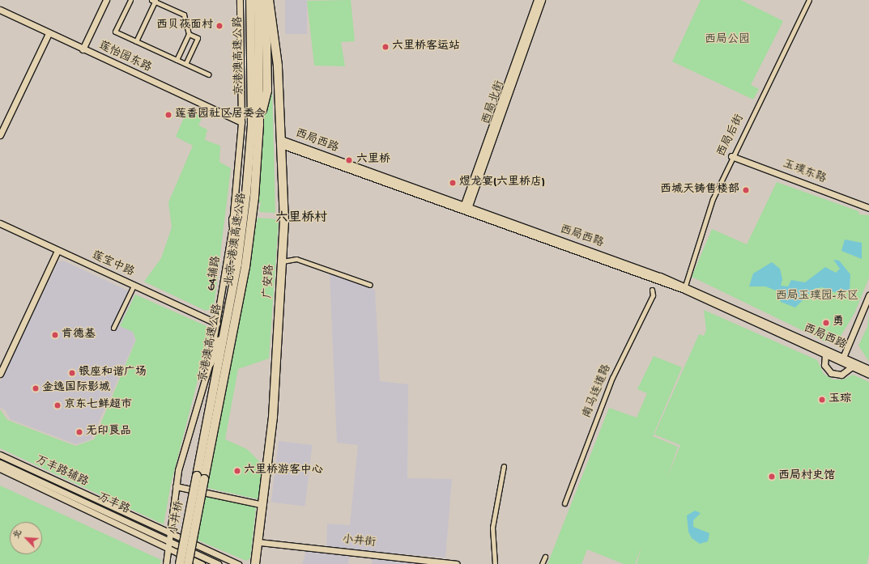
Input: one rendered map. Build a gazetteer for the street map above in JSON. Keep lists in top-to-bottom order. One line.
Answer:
{"streets":{"highway":["京港澳高速公路","北京-港澳高速公路","广安路","小井桥"],"street":["莲怡园东路","西局北街","西局后街","西局西路","玉璞东路","莲宝中路","G4辅路","南马连道路","万丰路辅路","万丰路","小井街"]},"crossings":[["京港澳高速公路","北京-港澳高速公路"],["京港澳高速公路","小井桥"],["莲怡园东路","G4辅路"],["西局北街","西局西路"],["西局后街","西局西路"],["西局后街","玉璞东路"],["西局西路","广安路"],["北京-港澳高速公路","小井桥"],["莲宝中路","G4辅路"],["G4辅路","万丰路辅路"],["G4辅路","万丰路"],["广安路","小井街"],["万丰路","小井桥"]],"districts":["六里桥村"],"parks":["西局公园","西局玉璞园-东区"],"places":["西贝莜面村","六里桥客运站","莲香园社区居委会","六里桥","煜龙宴(六里桥店)","西城天铸售楼部","勇","肯德基","银座和谐广场","金逸国际影城","玉琮","京东七鲜超市","无印良品","六里桥游客中心","西局村史馆"],"north":"top left"}
